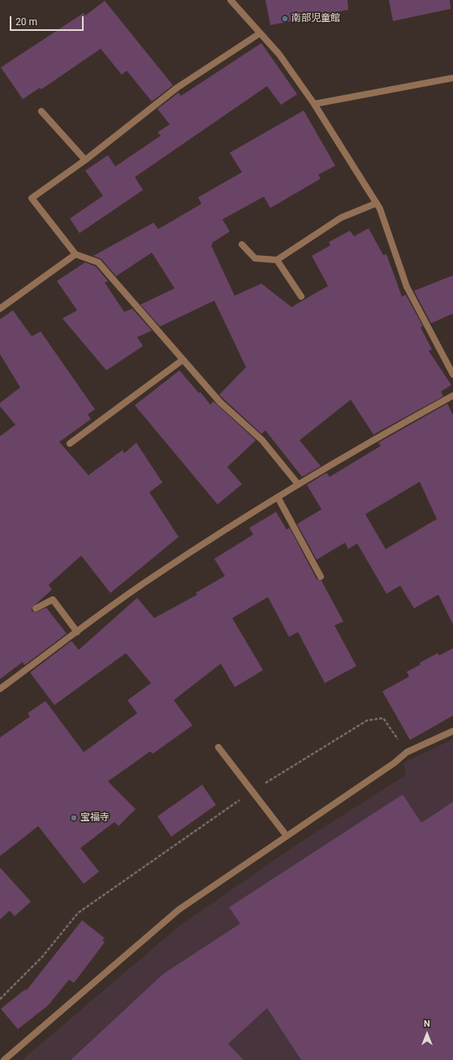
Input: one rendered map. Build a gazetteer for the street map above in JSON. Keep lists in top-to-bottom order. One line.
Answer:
{"places":["南部児童館","宝福寺"],"scale_bar":"20 m","north":"top"}
